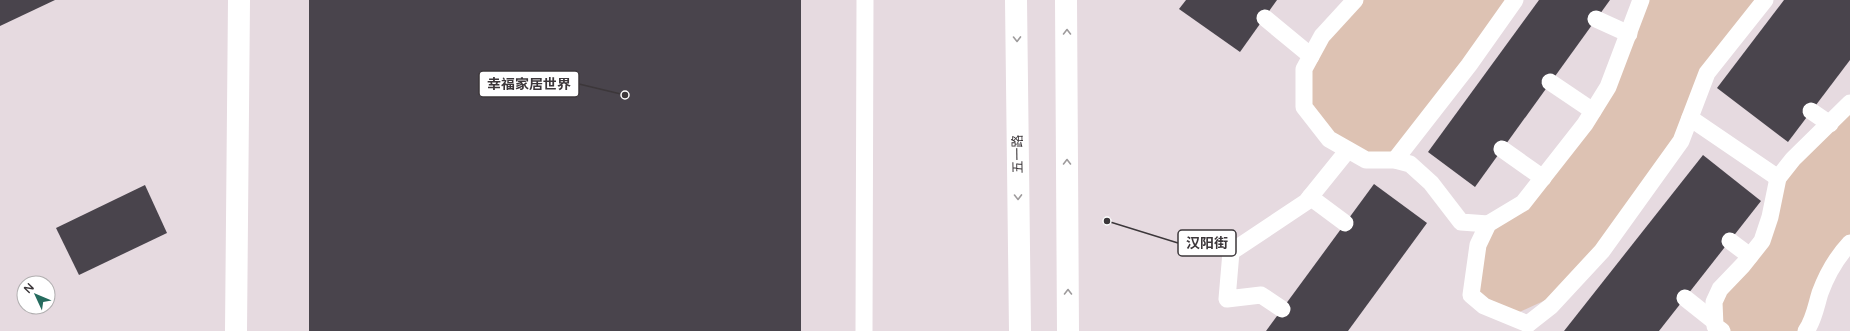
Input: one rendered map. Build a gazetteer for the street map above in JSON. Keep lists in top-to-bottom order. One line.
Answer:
{"streets":{"main road":["五一路"]},"places":["幸福家居世界","汉阳街"],"north":"top left"}
